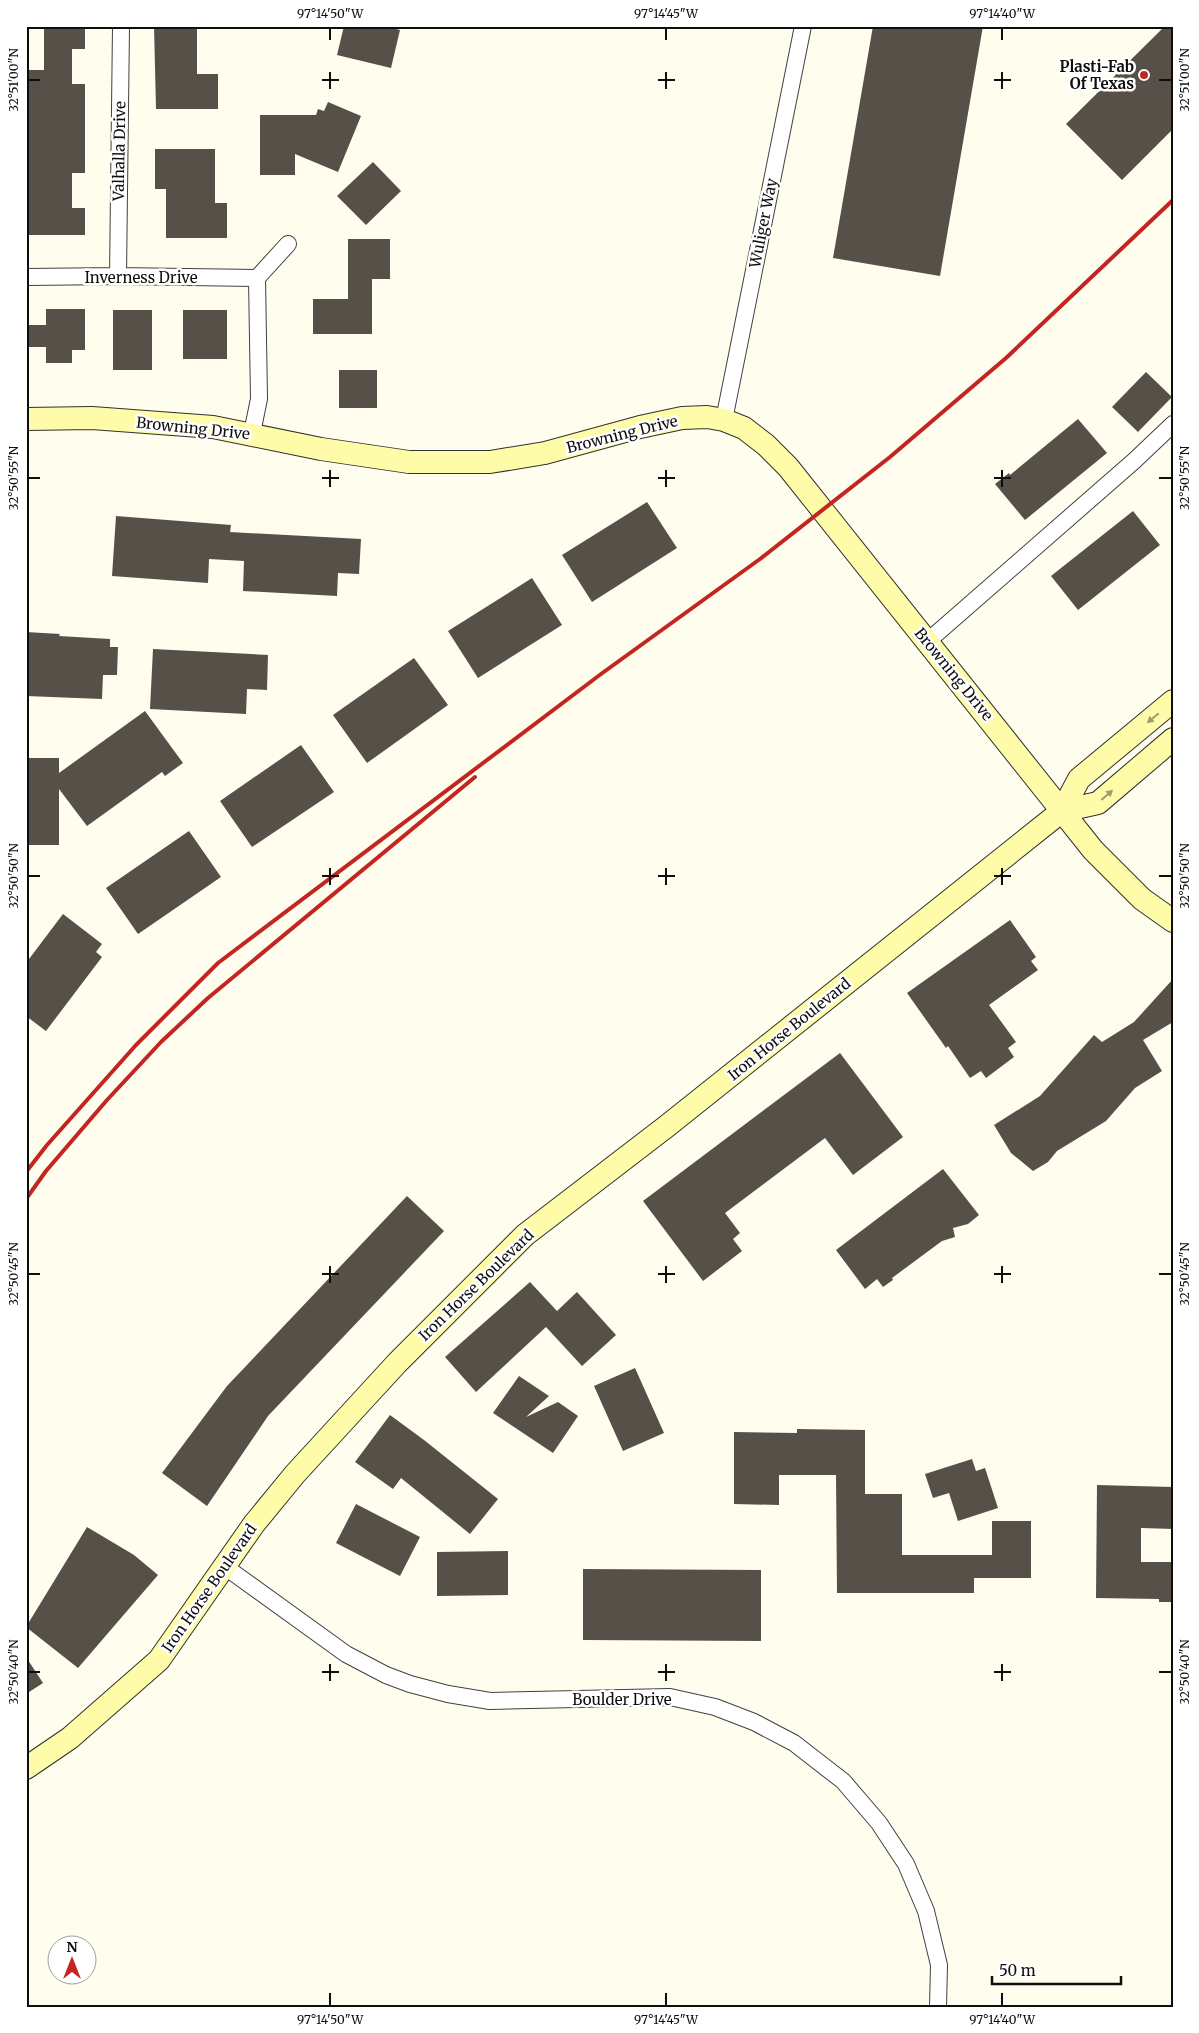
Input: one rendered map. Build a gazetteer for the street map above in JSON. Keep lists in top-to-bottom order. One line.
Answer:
{"streets":{"street":["Valhalla Drive","Wuliger Way","Inverness Drive","Browning Drive","Iron Horse Boulevard","Boulder Drive"]},"crossings":[["Valhalla Drive","Inverness Drive"],["Wuliger Way","Browning Drive"],["Browning Drive","Iron Horse Boulevard"],["Iron Horse Boulevard","Boulder Drive"]],"places":["Plasti-Fab Of Texas"],"scale_bar":"50 m","north":"top","coordinates":["97°14'50\"W","97°14'45\"W","97°14'40\"W","32°51'00\"N","32°50'55\"N","32°50'50\"N","32°50'45\"N","32°50'40\"N"]}
